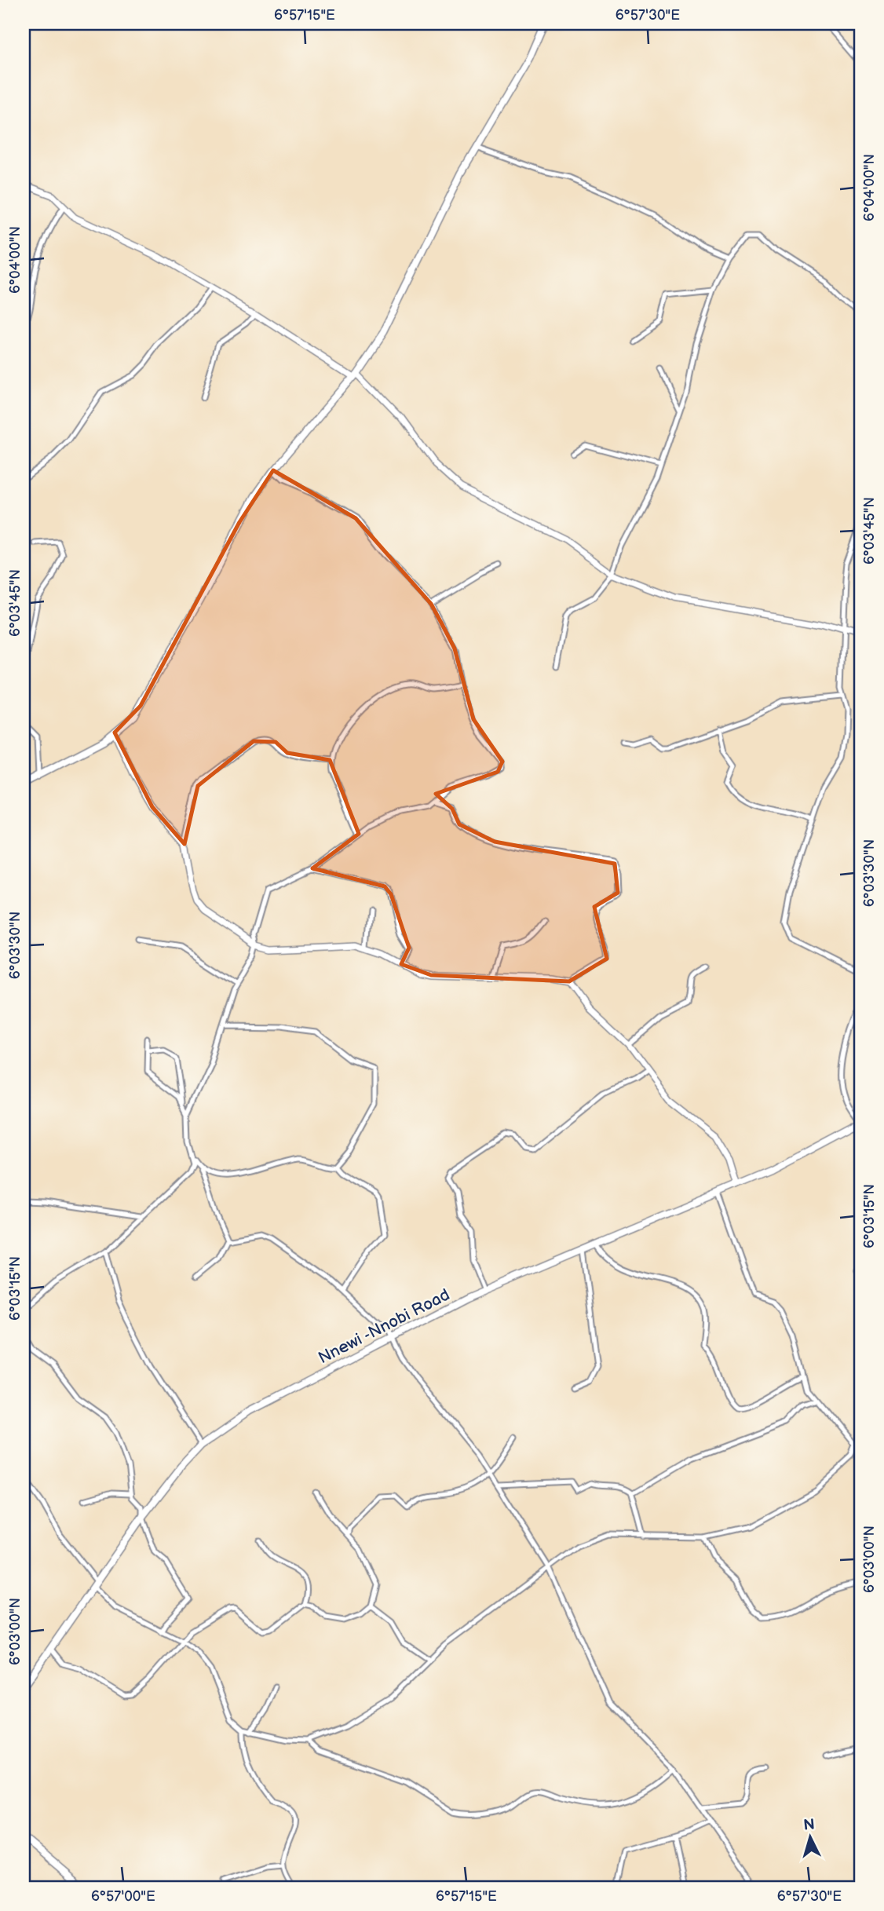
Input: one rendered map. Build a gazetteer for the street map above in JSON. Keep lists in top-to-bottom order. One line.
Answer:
{"streets":{"main road":["Nnewi -Nnobi Road"]},"north":"top","coordinates":["6°57'15\"E","6°57'30\"E","6°04'00\"N","6°03'45\"N","6°03'30\"N","6°03'15\"N","6°03'00\"N","6°57'00\"E"]}
